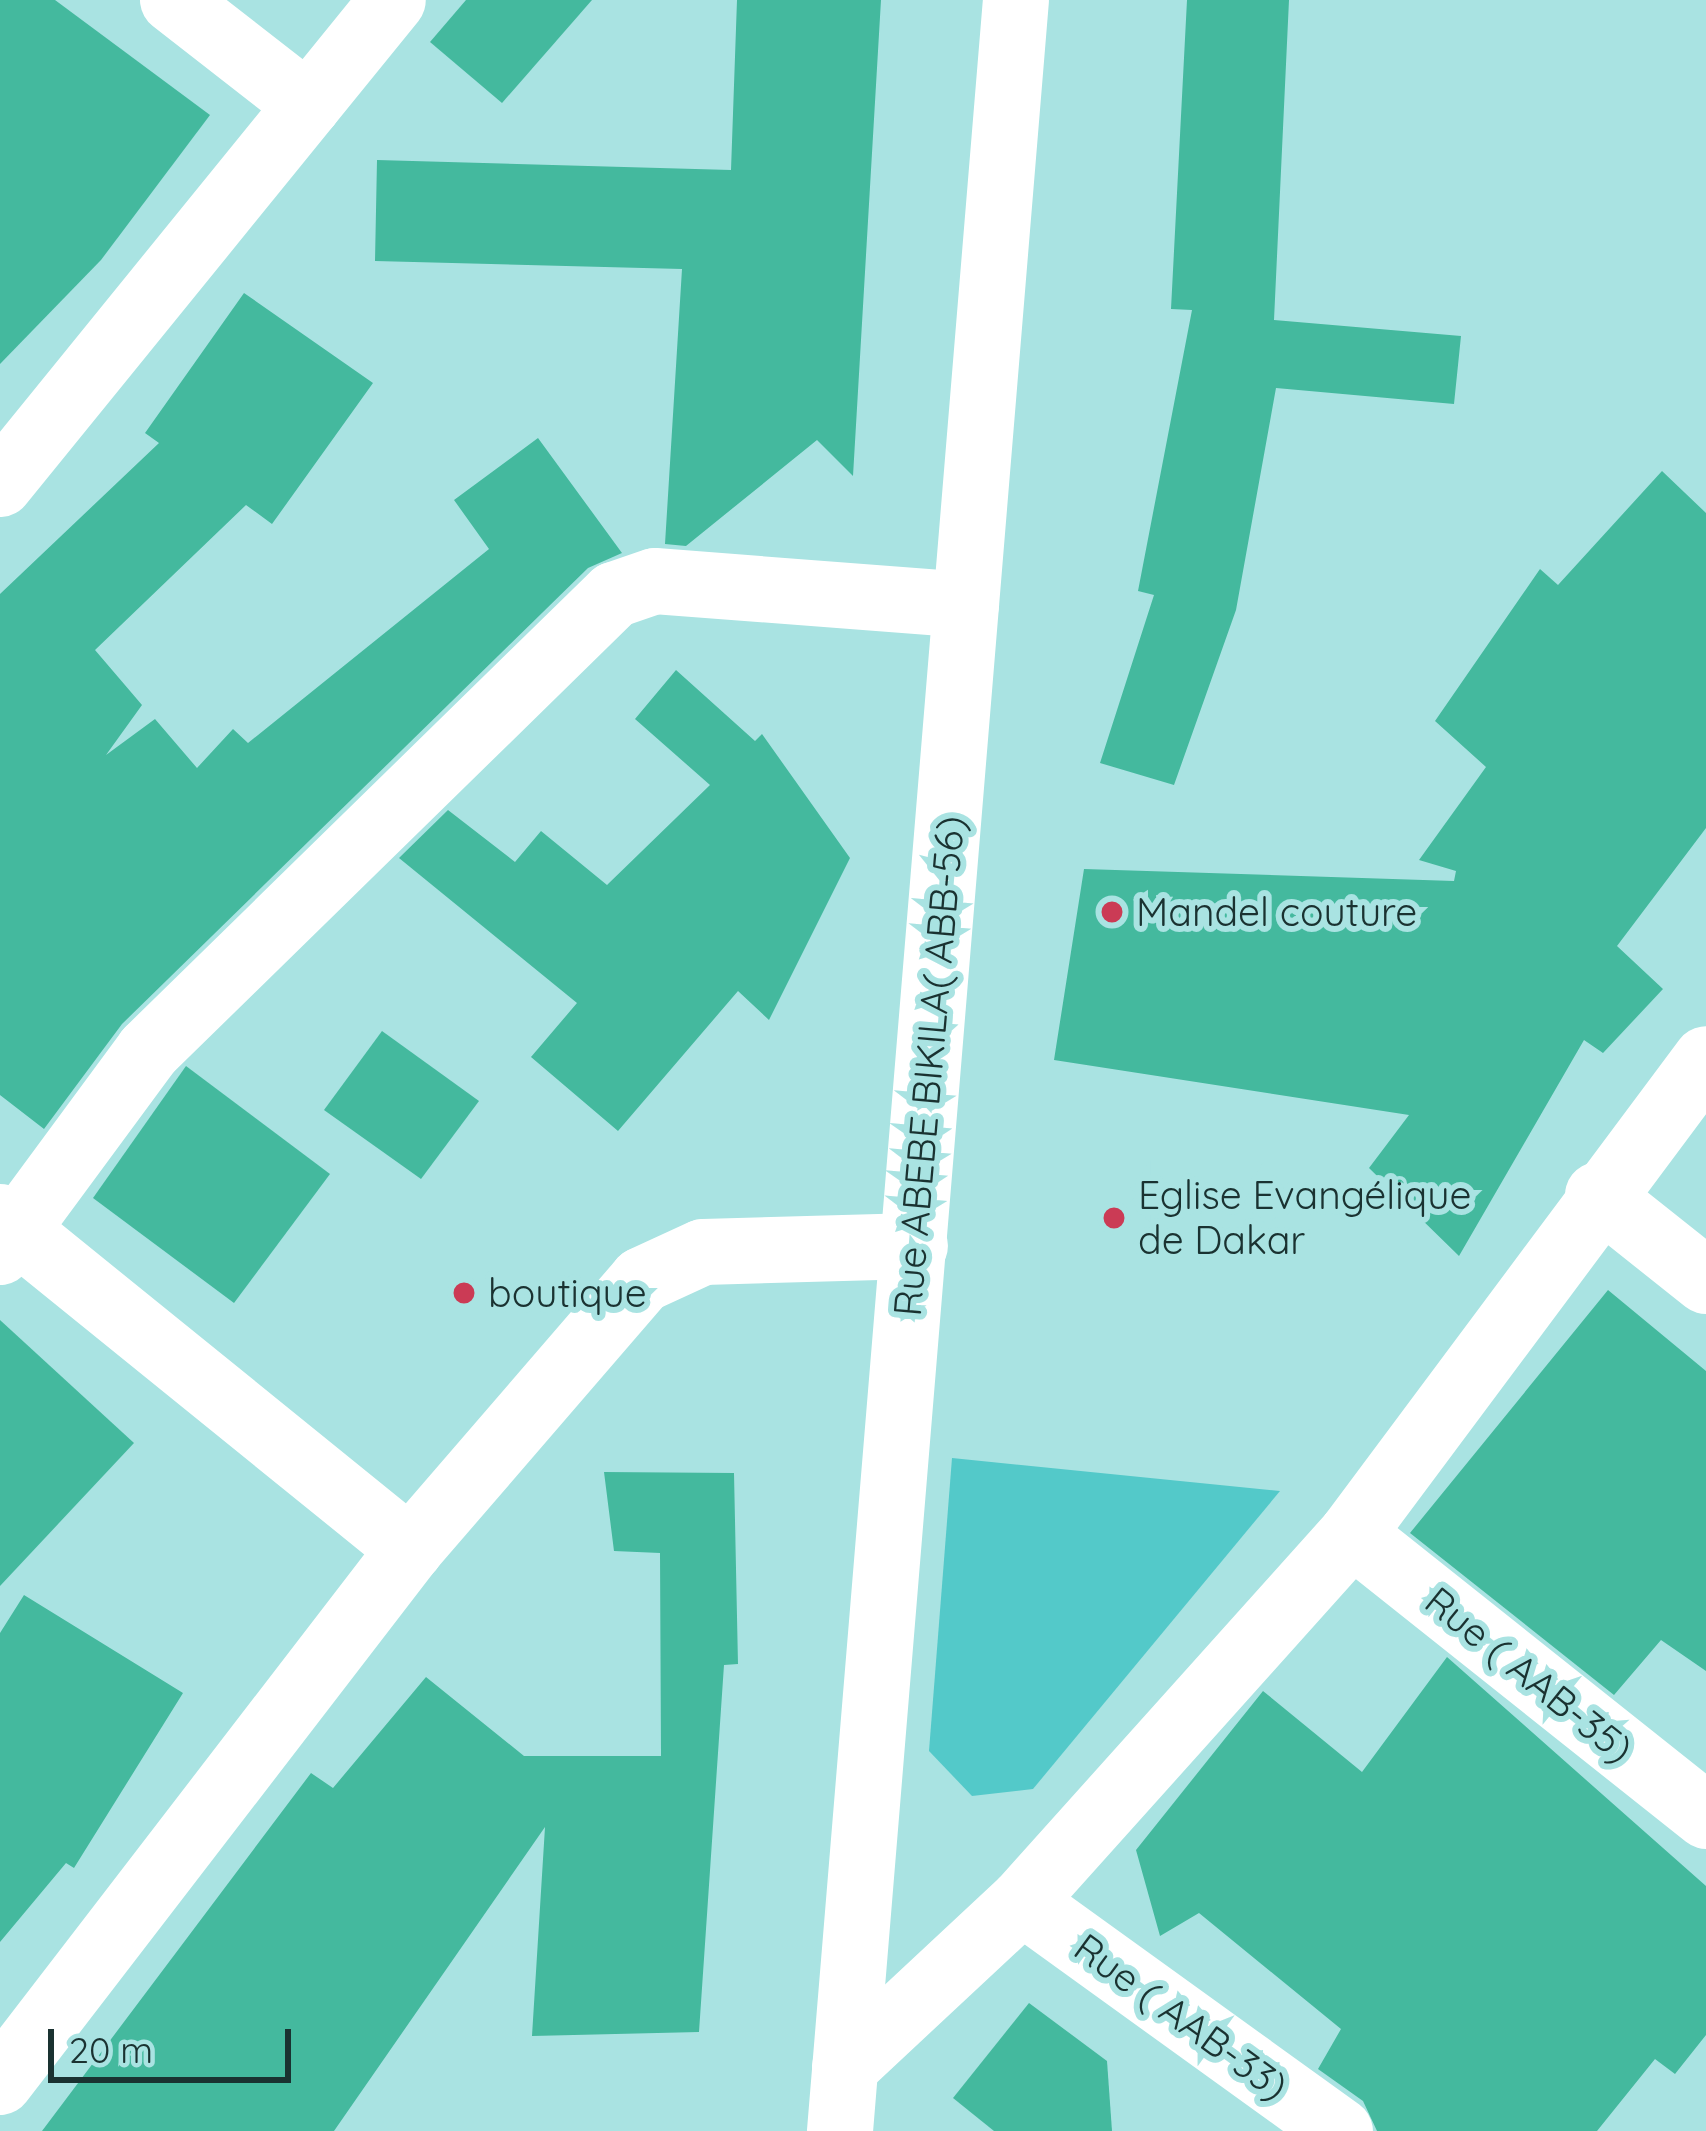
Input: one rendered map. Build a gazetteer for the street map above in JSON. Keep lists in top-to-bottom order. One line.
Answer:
{"streets":{"street":["Rue ABEBE BIKILA( ABB-56)","Rue ( AAB-35)","Rue ( AAB-33)"]},"places":["Mandel couture","Eglise Evangélique de Dakar","boutique"],"scale_bar":"20 m"}
